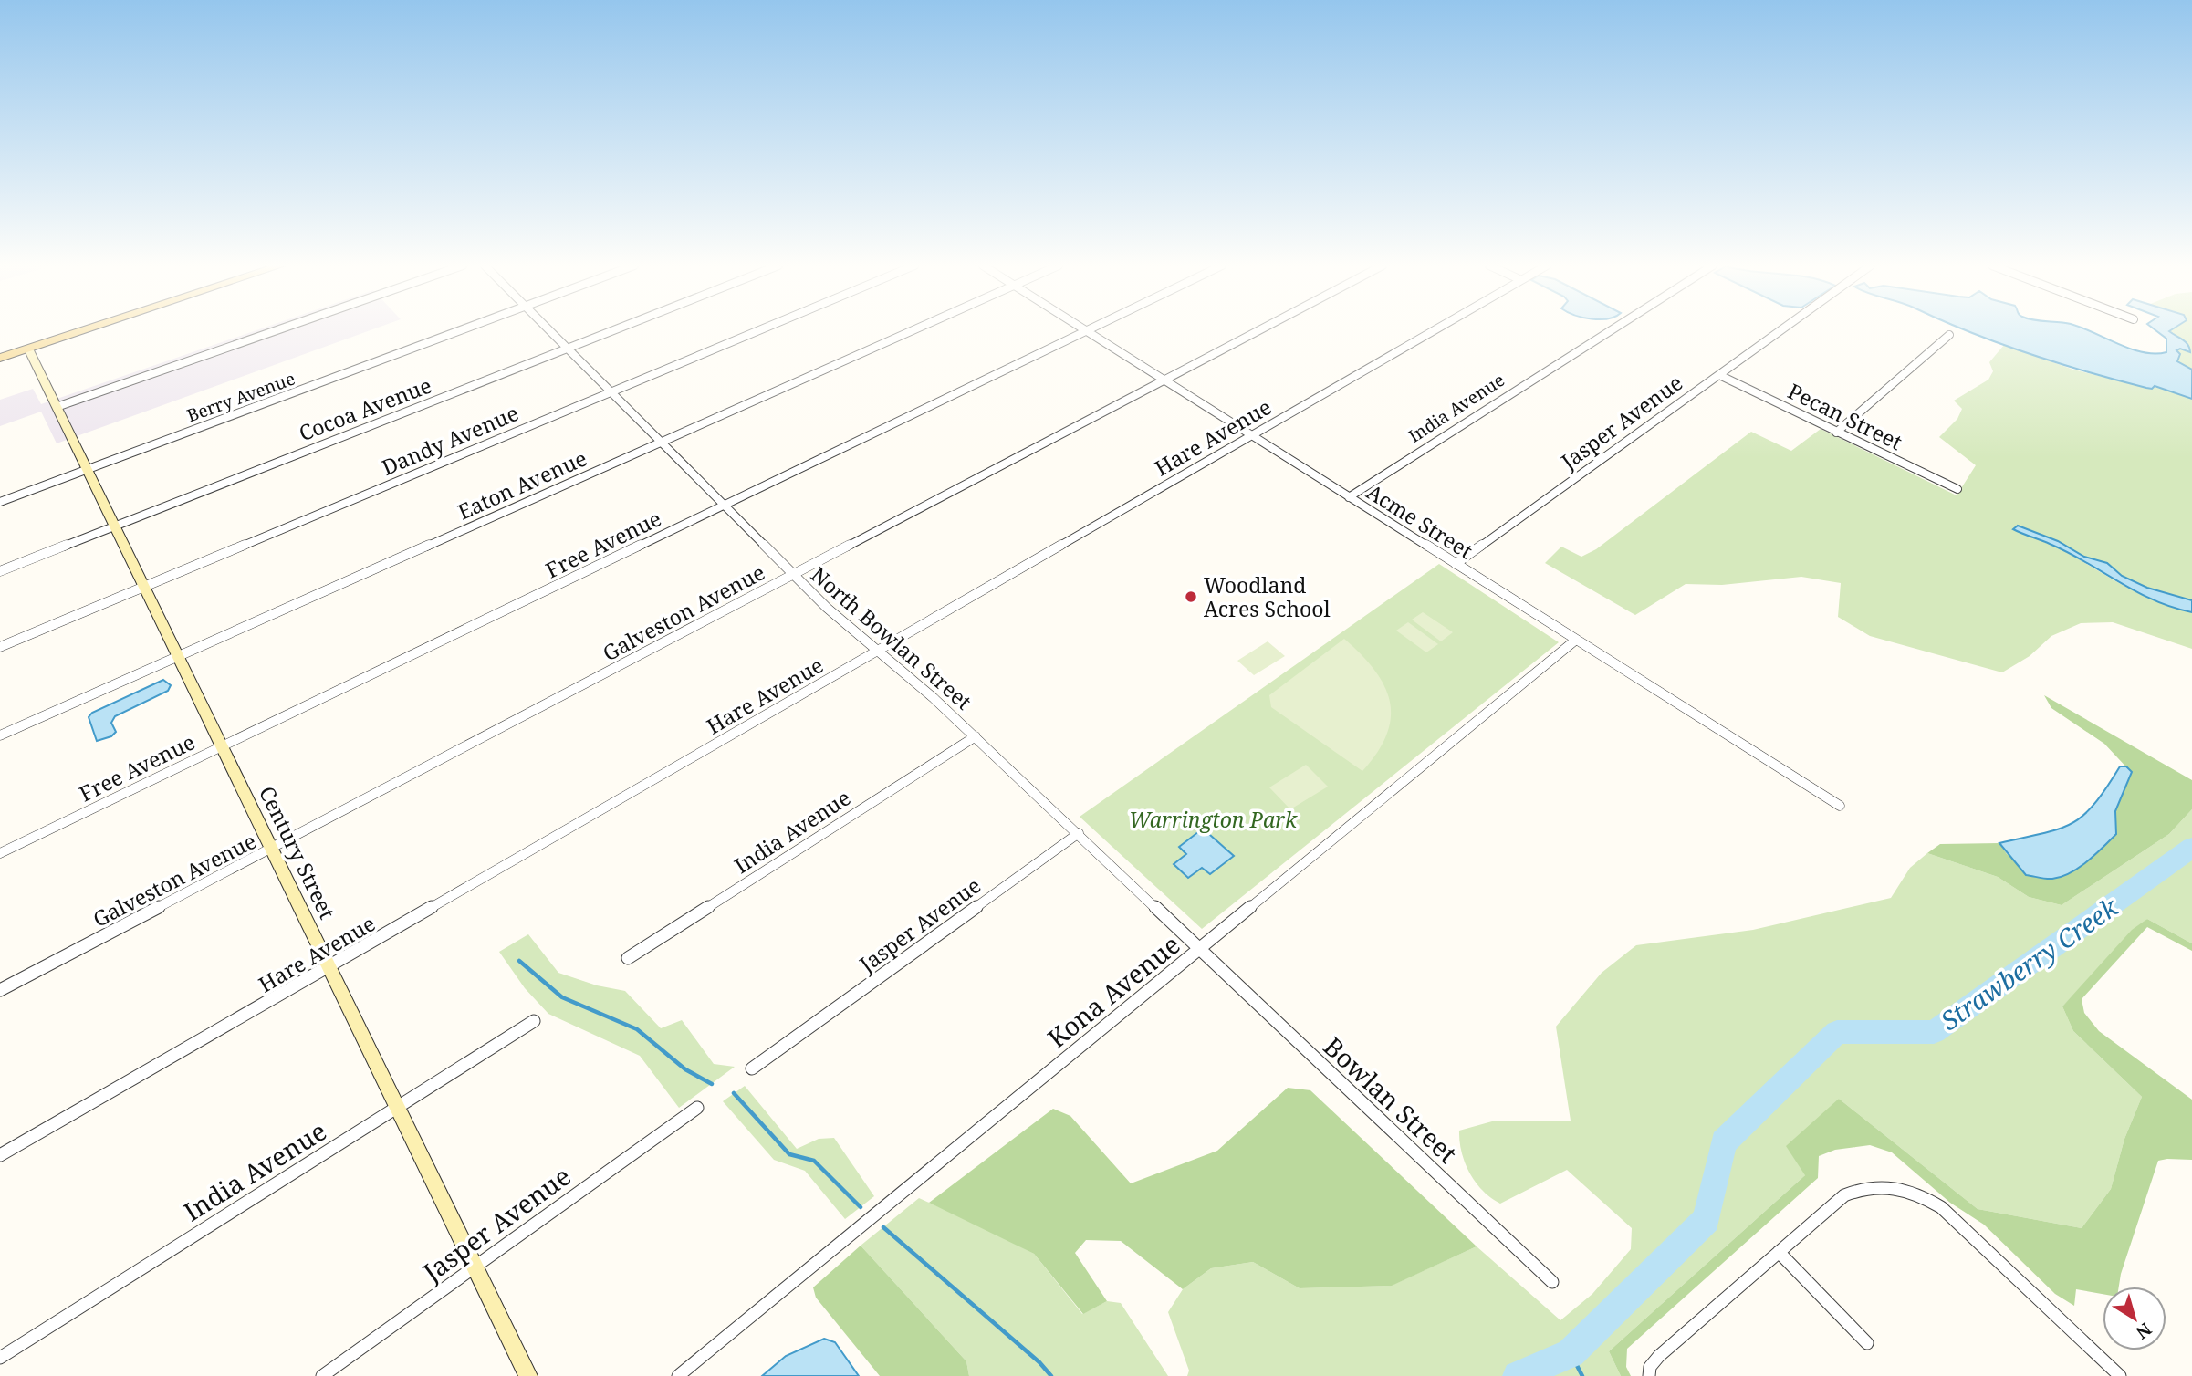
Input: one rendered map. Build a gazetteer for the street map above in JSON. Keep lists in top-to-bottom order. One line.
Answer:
{"streets":{"street":["Berry Avenue","India Avenue","Cocoa Avenue","Pecan Street","Jasper Avenue","Hare Avenue","Dandy Avenue","Eaton Avenue","Acme Street","Free Avenue","Galveston Avenue","North Bowlan Street","Century Street","Kona Avenue","Bowlan Street"]},"crossings":[["Berry Avenue","Century Street"],["India Avenue","Acme Street"],["India Avenue","North Bowlan Street"],["India Avenue","Century Street"],["Cocoa Avenue","North Bowlan Street"],["Cocoa Avenue","Century Street"],["Pecan Street","Jasper Avenue"],["Jasper Avenue","Acme Street"],["Jasper Avenue","North Bowlan Street"],["Jasper Avenue","Century Street"],["Hare Avenue","Acme Street"],["Hare Avenue","North Bowlan Street"],["Hare Avenue","Century Street"],["Dandy Avenue","North Bowlan Street"],["Dandy Avenue","Century Street"],["Eaton Avenue","North Bowlan Street"],["Eaton Avenue","Century Street"],["Acme Street","Free Avenue"],["Acme Street","Galveston Avenue"],["Acme Street","Kona Avenue"],["Free Avenue","North Bowlan Street"],["Free Avenue","Century Street"],["Galveston Avenue","North Bowlan Street"],["Galveston Avenue","Century Street"],["North Bowlan Street","Kona Avenue"],["North Bowlan Street","Bowlan Street"],["Kona Avenue","Bowlan Street"]],"water":["Strawberry Creek"],"parks":["Warrington Park"],"places":["Woodland Acres School"],"north":"bottom right"}
